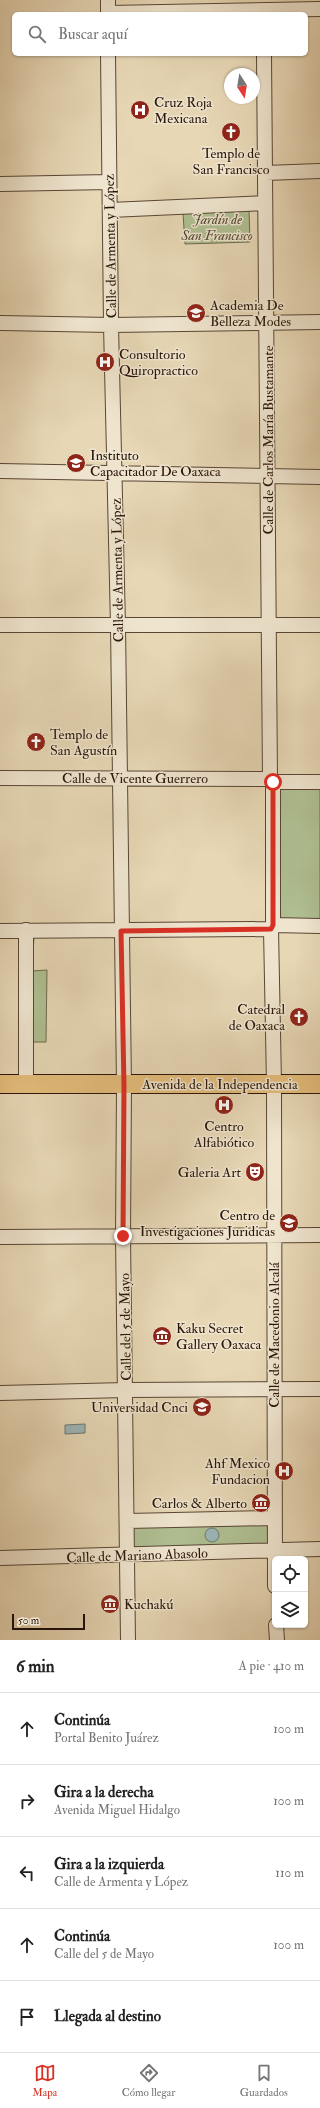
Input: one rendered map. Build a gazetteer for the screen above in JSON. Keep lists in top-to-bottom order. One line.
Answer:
{"streets":{"main road":["Avenida de la Independencia"],"street":["Calle de Armenta y López","Calle de Carlos María Bustamante","Calle de Vicente Guerrero","Calle del 5 de Mayo","Calle de Macedonio Alcalá","Calle de Mariano Abasolo"]},"crossings":[["Calle de Armenta y López","Calle de Vicente Guerrero"],["Calle de Armenta y López","Avenida de la Independencia"],["Calle de Armenta y López","Calle del 5 de Mayo"],["Calle de Carlos María Bustamante","Calle de Vicente Guerrero"],["Calle de Carlos María Bustamante","Calle de Macedonio Alcalá"],["Avenida de la Independencia","Calle del 5 de Mayo"],["Avenida de la Independencia","Calle de Macedonio Alcalá"],["Calle del 5 de Mayo","Calle de Mariano Abasolo"],["Calle de Macedonio Alcalá","Calle de Mariano Abasolo"]],"parks":["Jardín de San Francisco"],"places":{"hospital":["Cruz Roja Mexicana","Consultorio Quiropractico","Centro Alfabiótico","Ahf Mexico Fundacion"],"church":["Templo de San Francisco","Templo de San Agustín","Catedral de Oaxaca"],"school or university":["Academia De Belleza Modes","Instituto Capacitador De Oaxaca","Centro de Investigaciones Juridicas","Universidad Cnci"],"theatre":["Galeria Art"],"museum":["Kaku Secret Gallery Oaxaca","Carlos & Alberto","Kuchakú"]},"scale_bar":"50 m","north":"bottom","page":{"search":"Buscar aquí","scale":"50 m","heading":["6 min","A pie · 410 m"],"list":[["Continúa","Portal Benito Juárez","100 m"],["Gira a la derecha","Avenida Miguel Hidalgo","100 m"],["Gira a la izquierda","Calle de Armenta y López","110 m"],["Continúa","Calle del 5 de Mayo","100 m"],"Llegada al destino"],"nav":["Mapa","Cómo llegar","Guardados"]}}
